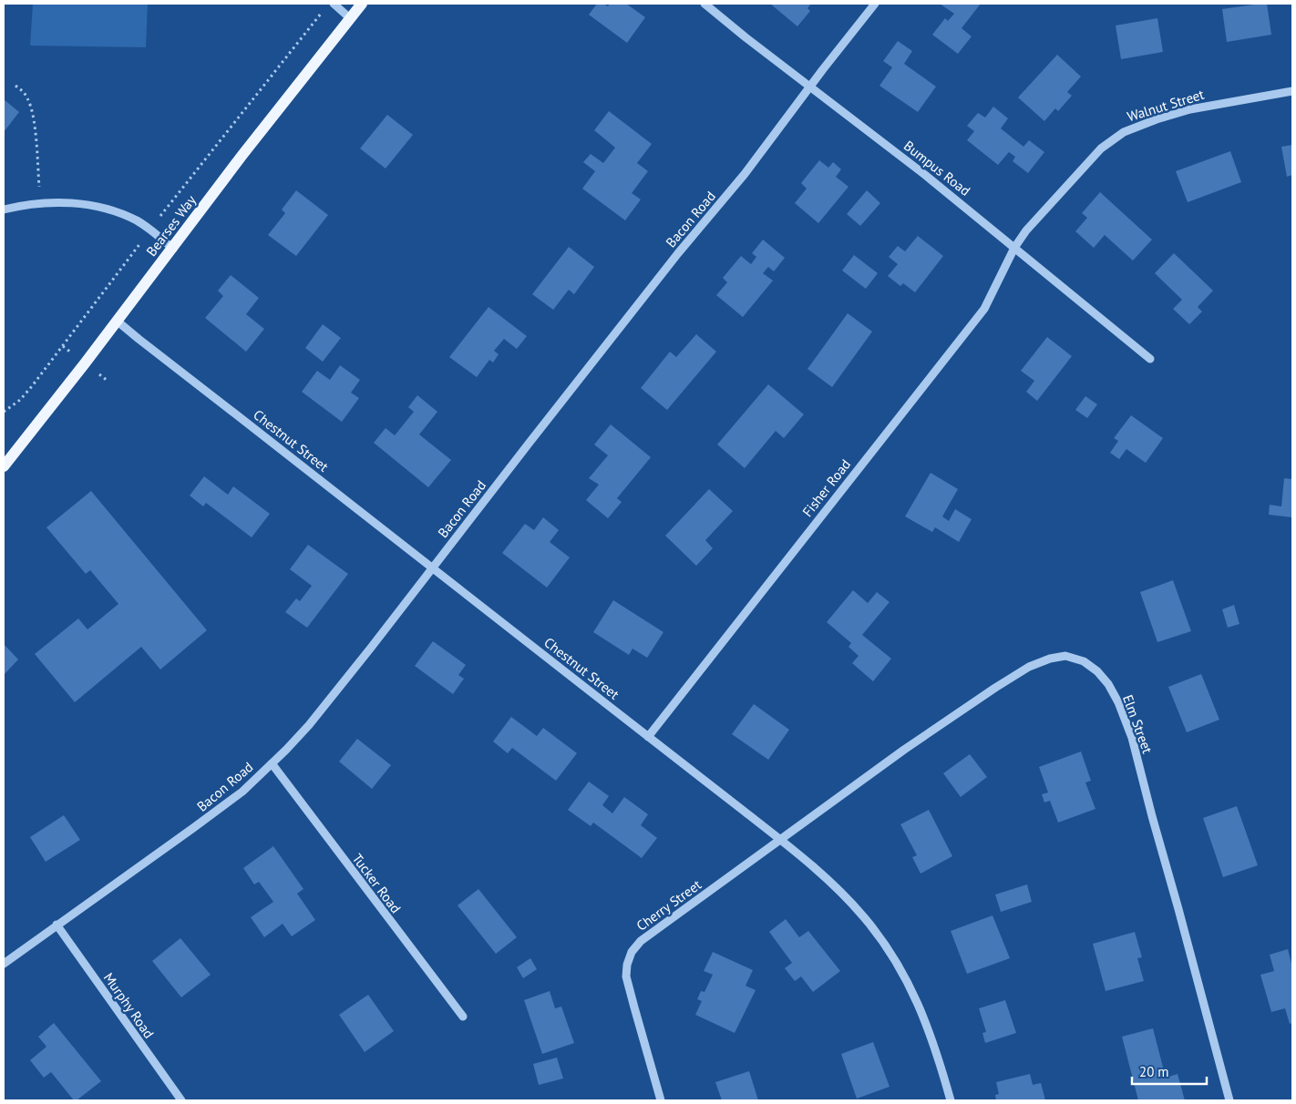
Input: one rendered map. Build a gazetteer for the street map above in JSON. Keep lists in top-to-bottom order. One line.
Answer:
{"streets":{"main road":["Bearses Way"],"street":["Walnut Street","Bumpus Road","Bacon Road","Chestnut Street","Fisher Road","Elm Street","Tucker Road","Cherry Street","Murphy Road"]},"crossings":[["Walnut Street","Bumpus Road"],["Walnut Street","Fisher Road"],["Bumpus Road","Bacon Road"],["Bumpus Road","Fisher Road"],["Bacon Road","Chestnut Street"],["Bacon Road","Tucker Road"],["Bacon Road","Murphy Road"],["Bearses Way","Chestnut Street"],["Chestnut Street","Fisher Road"],["Chestnut Street","Elm Street"],["Chestnut Street","Cherry Street"],["Elm Street","Cherry Street"]],"scale_bar":"20 m"}
